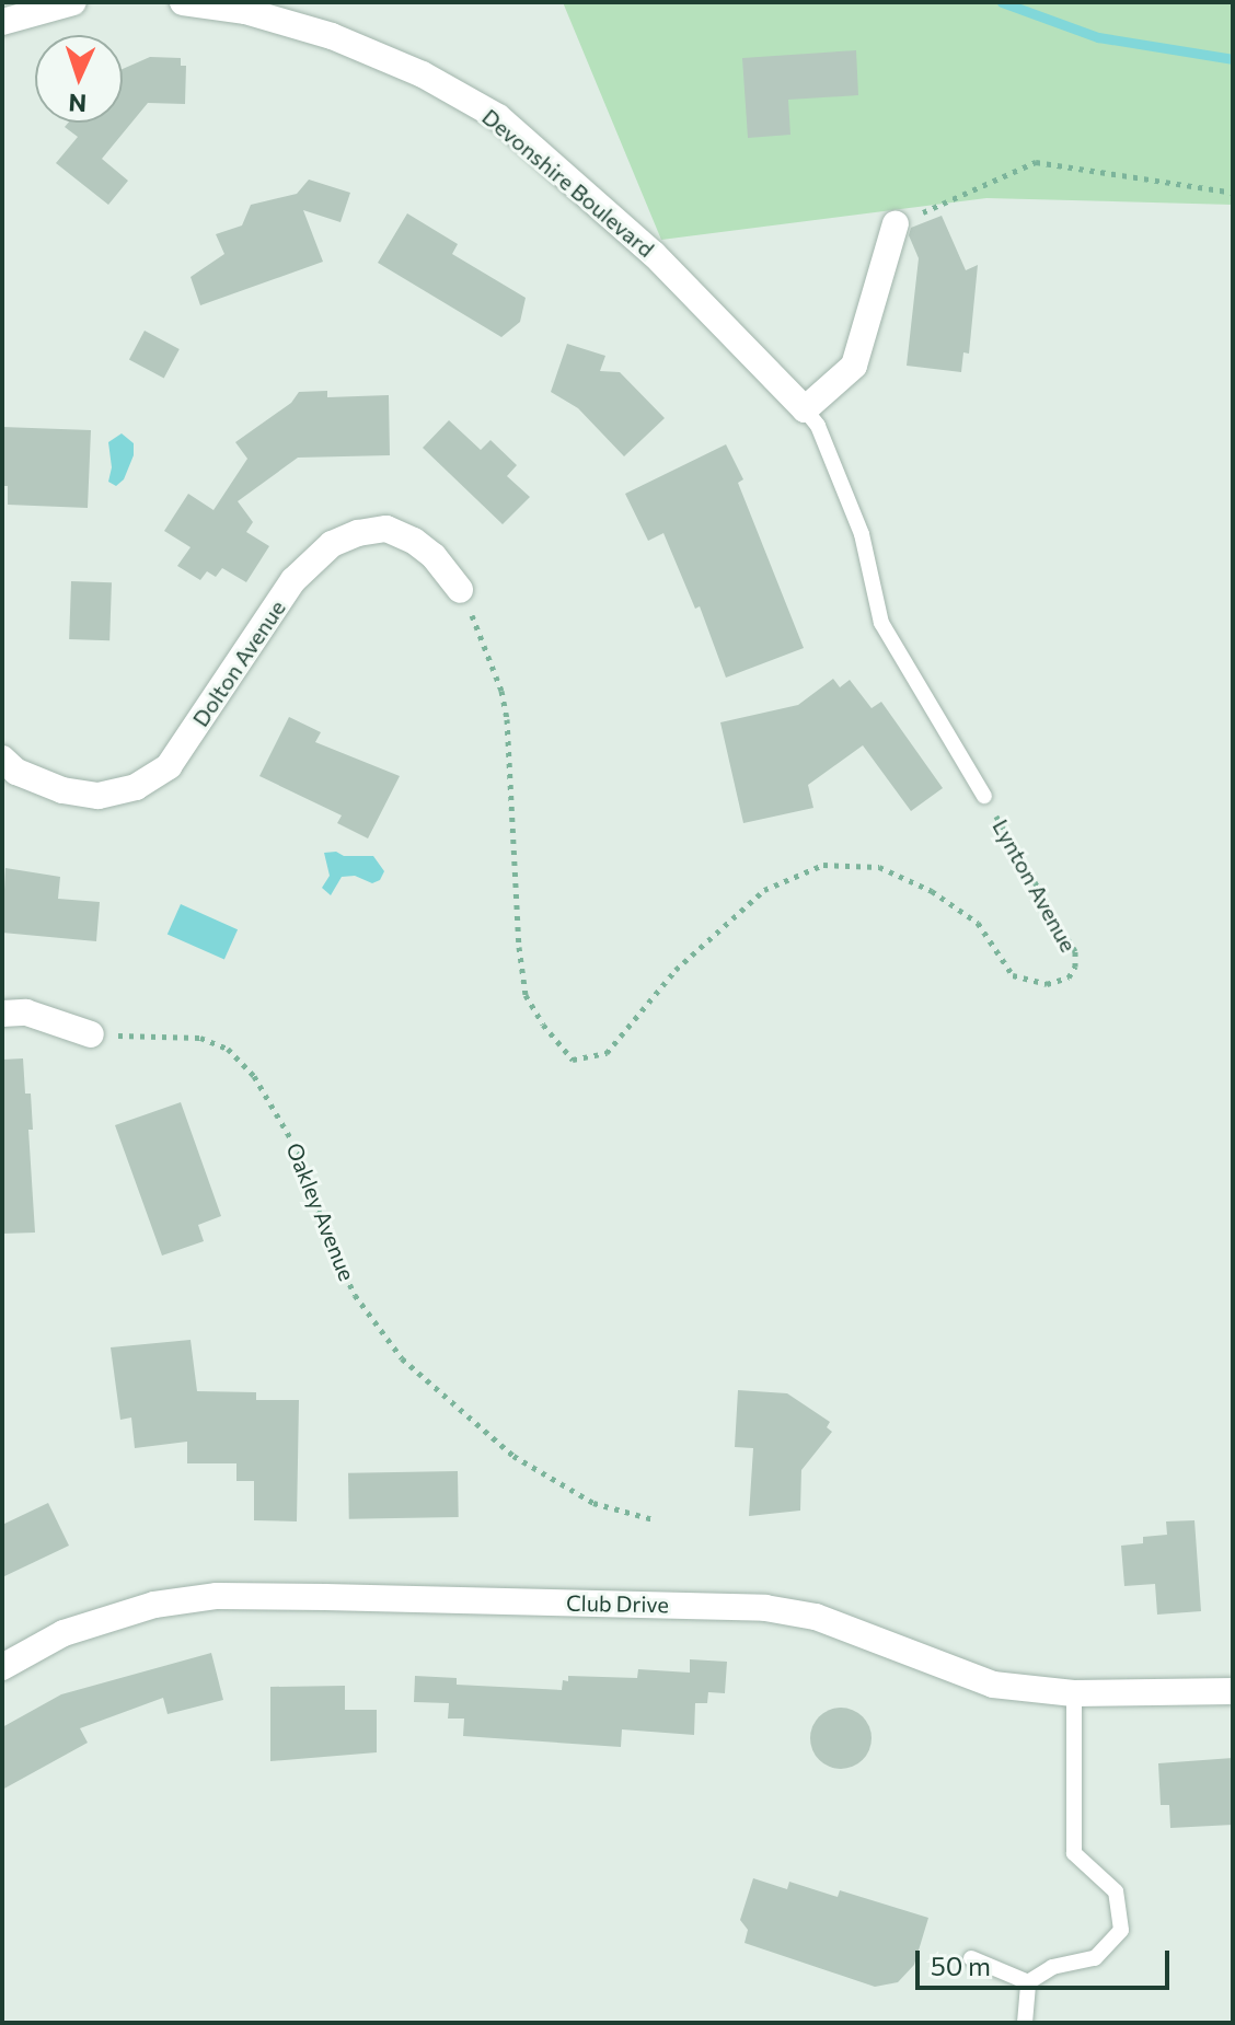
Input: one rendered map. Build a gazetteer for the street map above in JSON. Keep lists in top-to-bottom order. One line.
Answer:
{"streets":{"street":["Devonshire Boulevard","Dolton Avenue","Club Drive"],"lane":["Lynton Avenue"],"path":["Oakley Avenue"]},"crossings":[["Devonshire Boulevard","Lynton Avenue"],["Dolton Avenue","Lynton Avenue"]],"scale_bar":"50 m","north":"bottom"}
